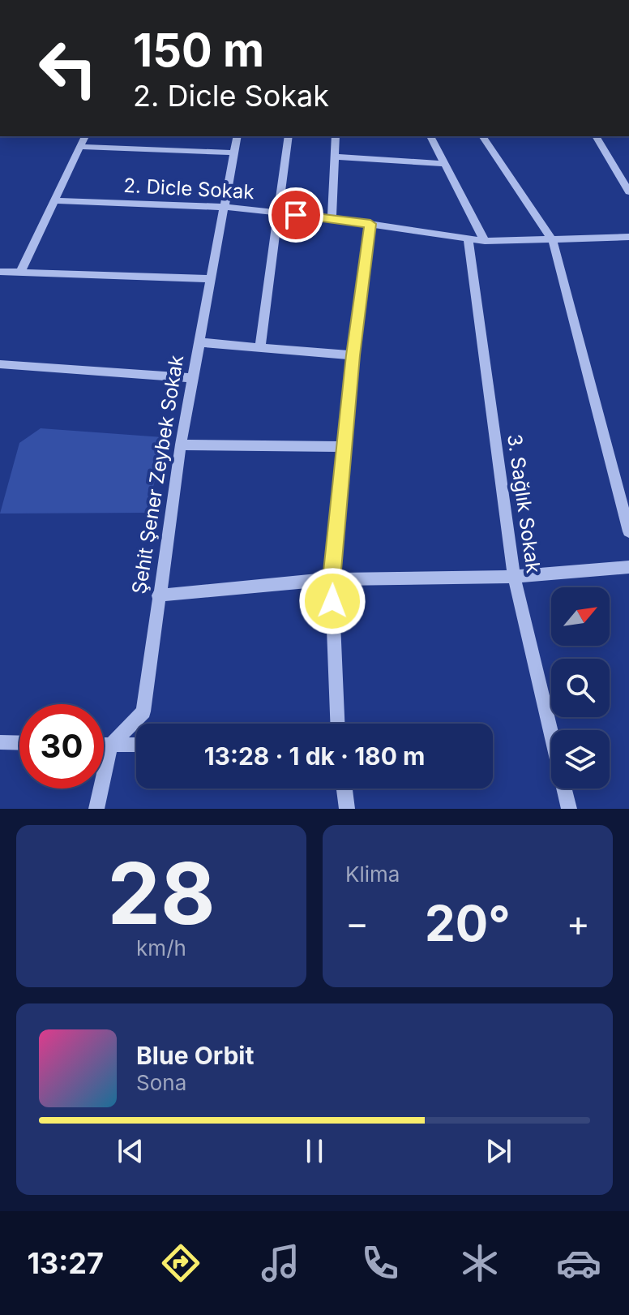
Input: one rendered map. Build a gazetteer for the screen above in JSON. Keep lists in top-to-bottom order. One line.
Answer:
{"streets":{"street":["2. Dicle Sokak","Şehit Şener Zeybek Sokak","3. Sağlık Sokak"]},"crossings":[["2. Dicle Sokak","Şehit Şener Zeybek Sokak"],["2. Dicle Sokak","3. Sağlık Sokak"]],"north":"top right","page":{"turn":["150 m","2. Dicle Sokak"],"limit":"30","trip":"13:28 · 1 dk · 180 m","tile":[["28","km/h"],"Klima"],"heat":["−","20°","+"],"song":["Blue Orbit","Sona"],"tabs":"13:27"}}
